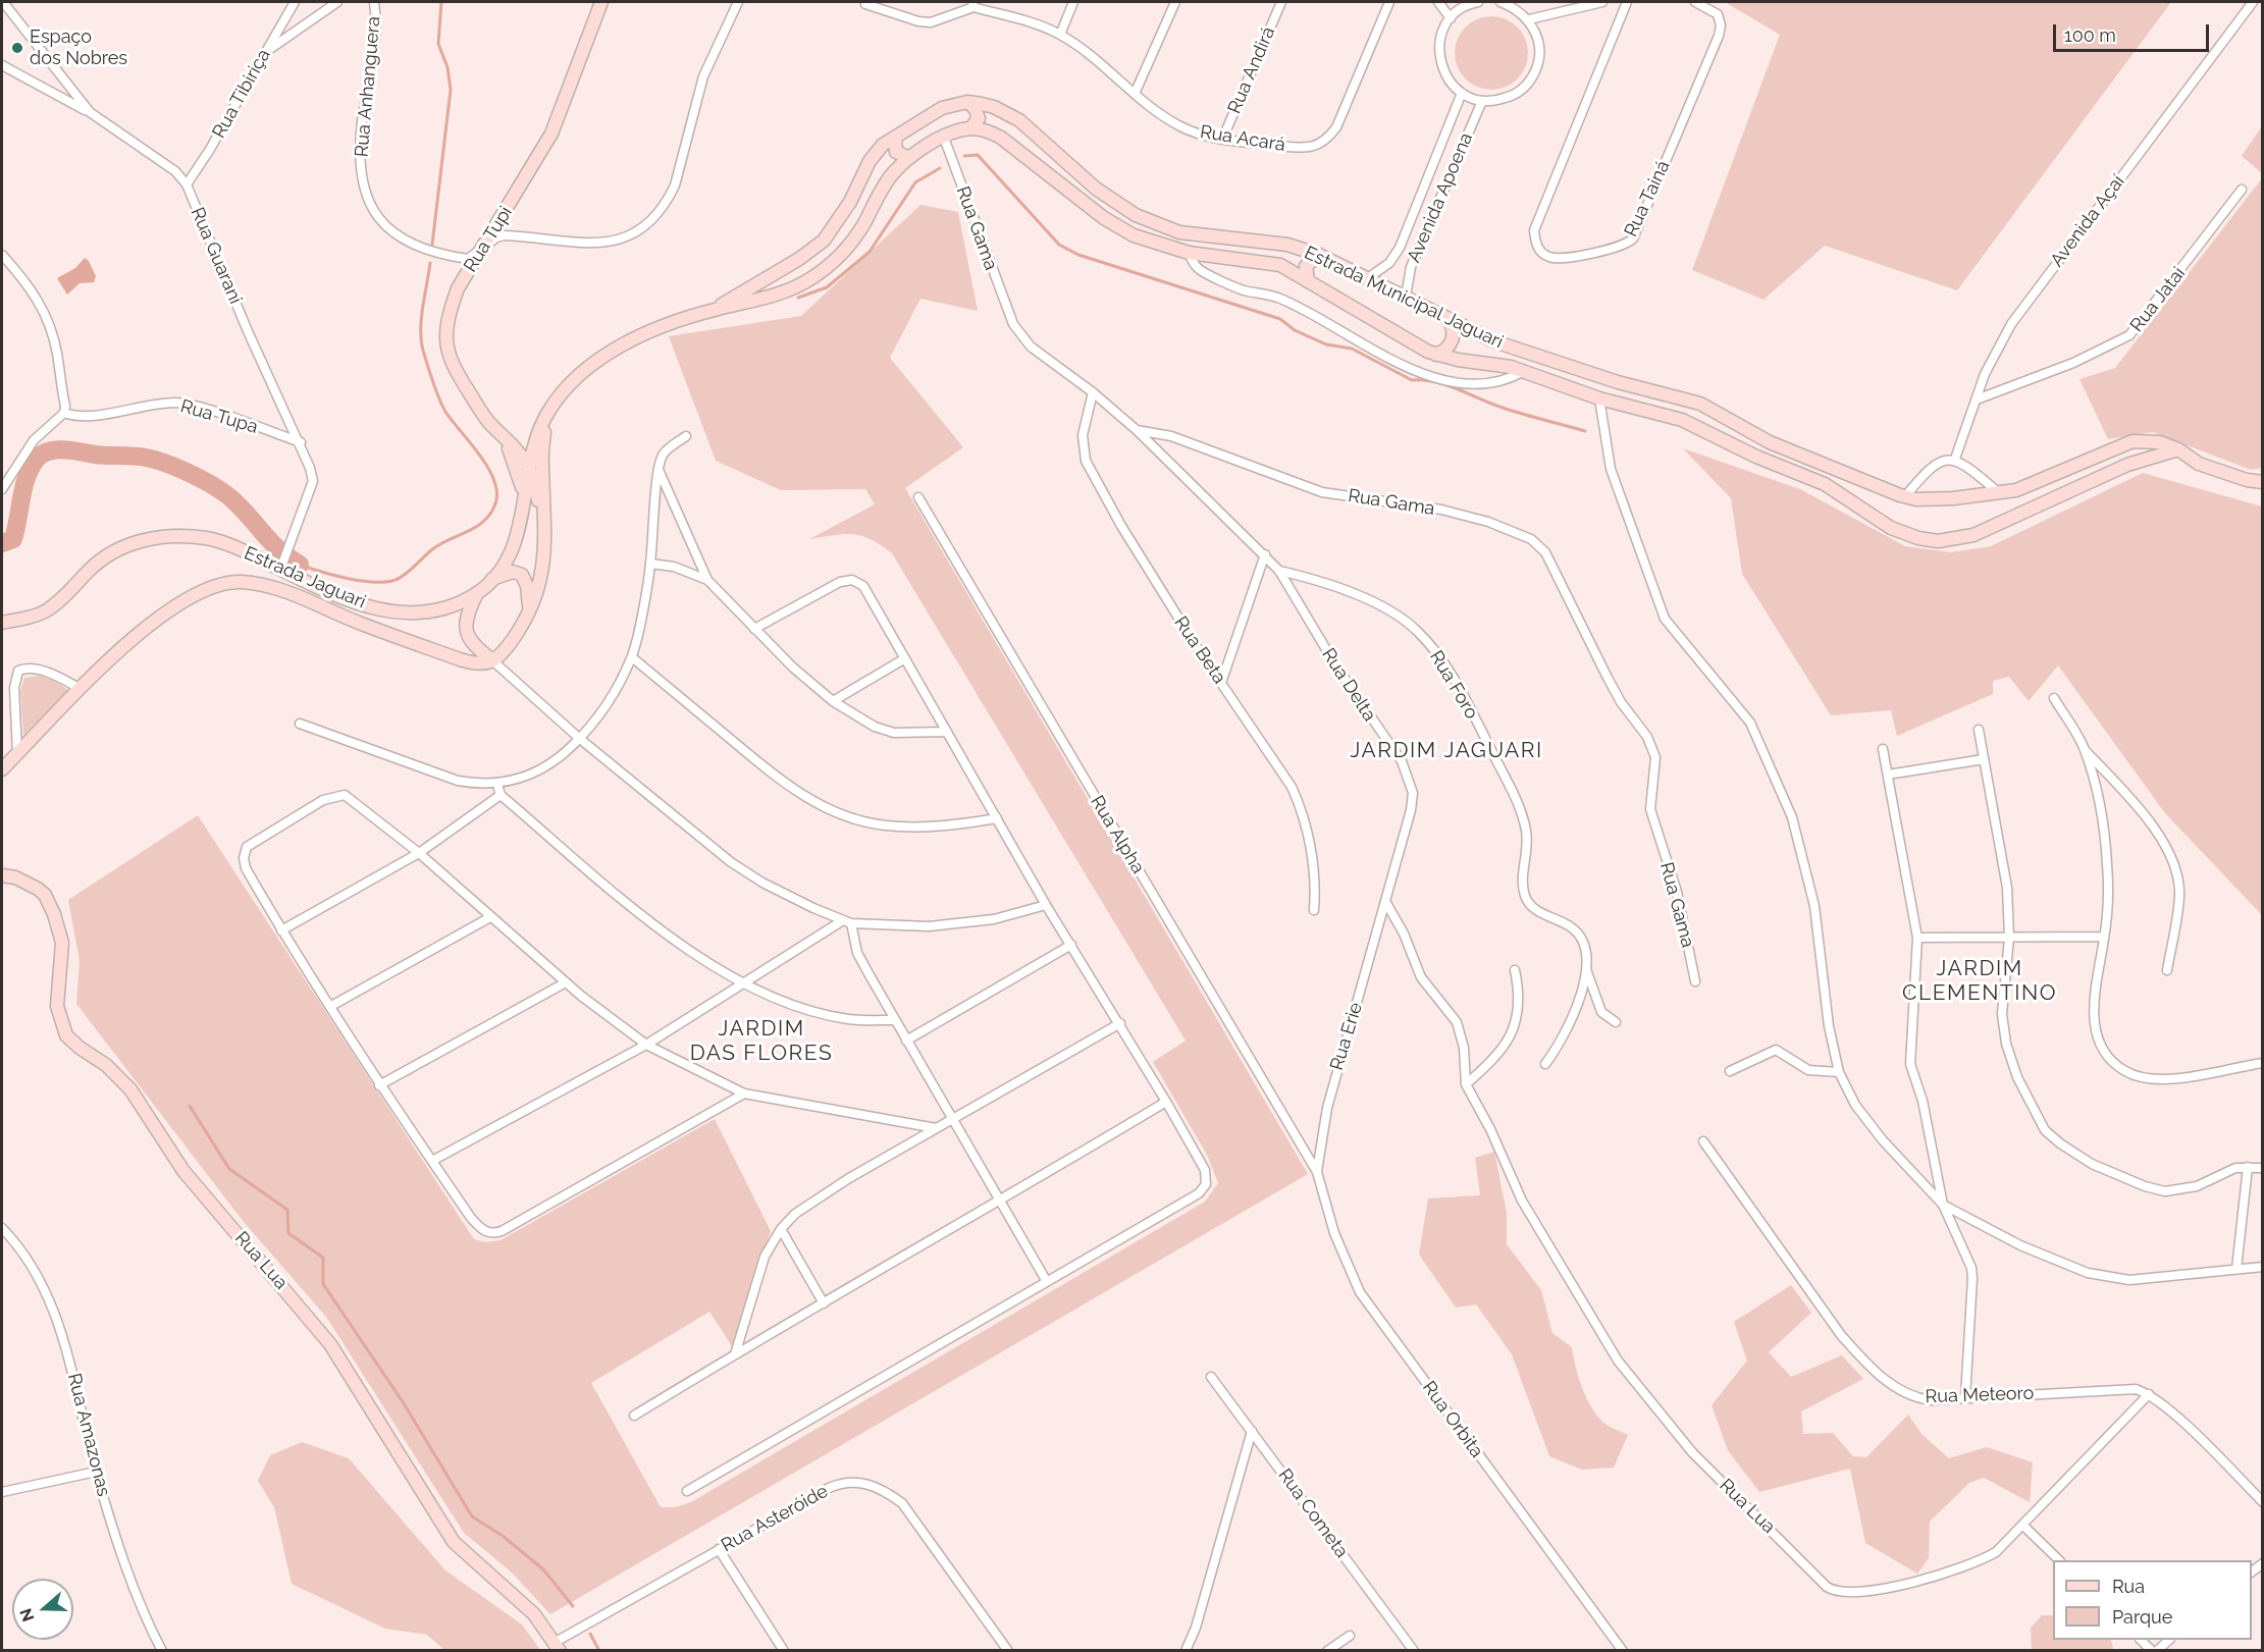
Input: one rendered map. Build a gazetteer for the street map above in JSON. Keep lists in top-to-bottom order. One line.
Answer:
{"streets":{"main road":["Rua Tupi","Estrada Municipal Jaguari","Estrada Jaguari","Rua Lua"],"street":["Rua Andirá","Rua Anhanguera","Rua Tibiriça","Rua Acará","Avenida Apoena","Rua Tainá","Avenida Açaí","Rua Gama","Rua Guarani","Rua Jatai","Rua Tupa","Rua Beta","Rua Delta","Rua Foro","Rua Alpha","Rua Erie","Rua Meteoro","Rua Orbita","Rua Amazonas","Rua Cometa","Rua Asteróide"]},"crossings":[["Rua Andirá","Rua Acará"],["Rua Anhanguera","Rua Tupi"],["Rua Tibiriça","Rua Guarani"],["Avenida Apoena","Estrada Municipal Jaguari"],["Avenida Açaí","Rua Jatai"],["Rua Gama","Rua Beta"],["Rua Gama","Rua Delta"],["Rua Tupi","Estrada Jaguari"],["Rua Guarani","Rua Tupa"],["Rua Guarani","Estrada Jaguari"],["Rua Delta","Rua Foro"],["Rua Delta","Rua Erie"],["Rua Alpha","Rua Erie"],["Rua Alpha","Rua Orbita"],["Rua Erie","Rua Orbita"],["Rua Lua","Rua Meteoro"],["Rua Lua","Rua Asteróide"]],"districts":["JARDIM JAGUARI","JARDIM CLEMENTINO","JARDIM DAS FLORES"],"places":["Espaço dos Nobres"],"legend":["Rua","Parque"],"scale_bar":"100 m","north":"left"}
